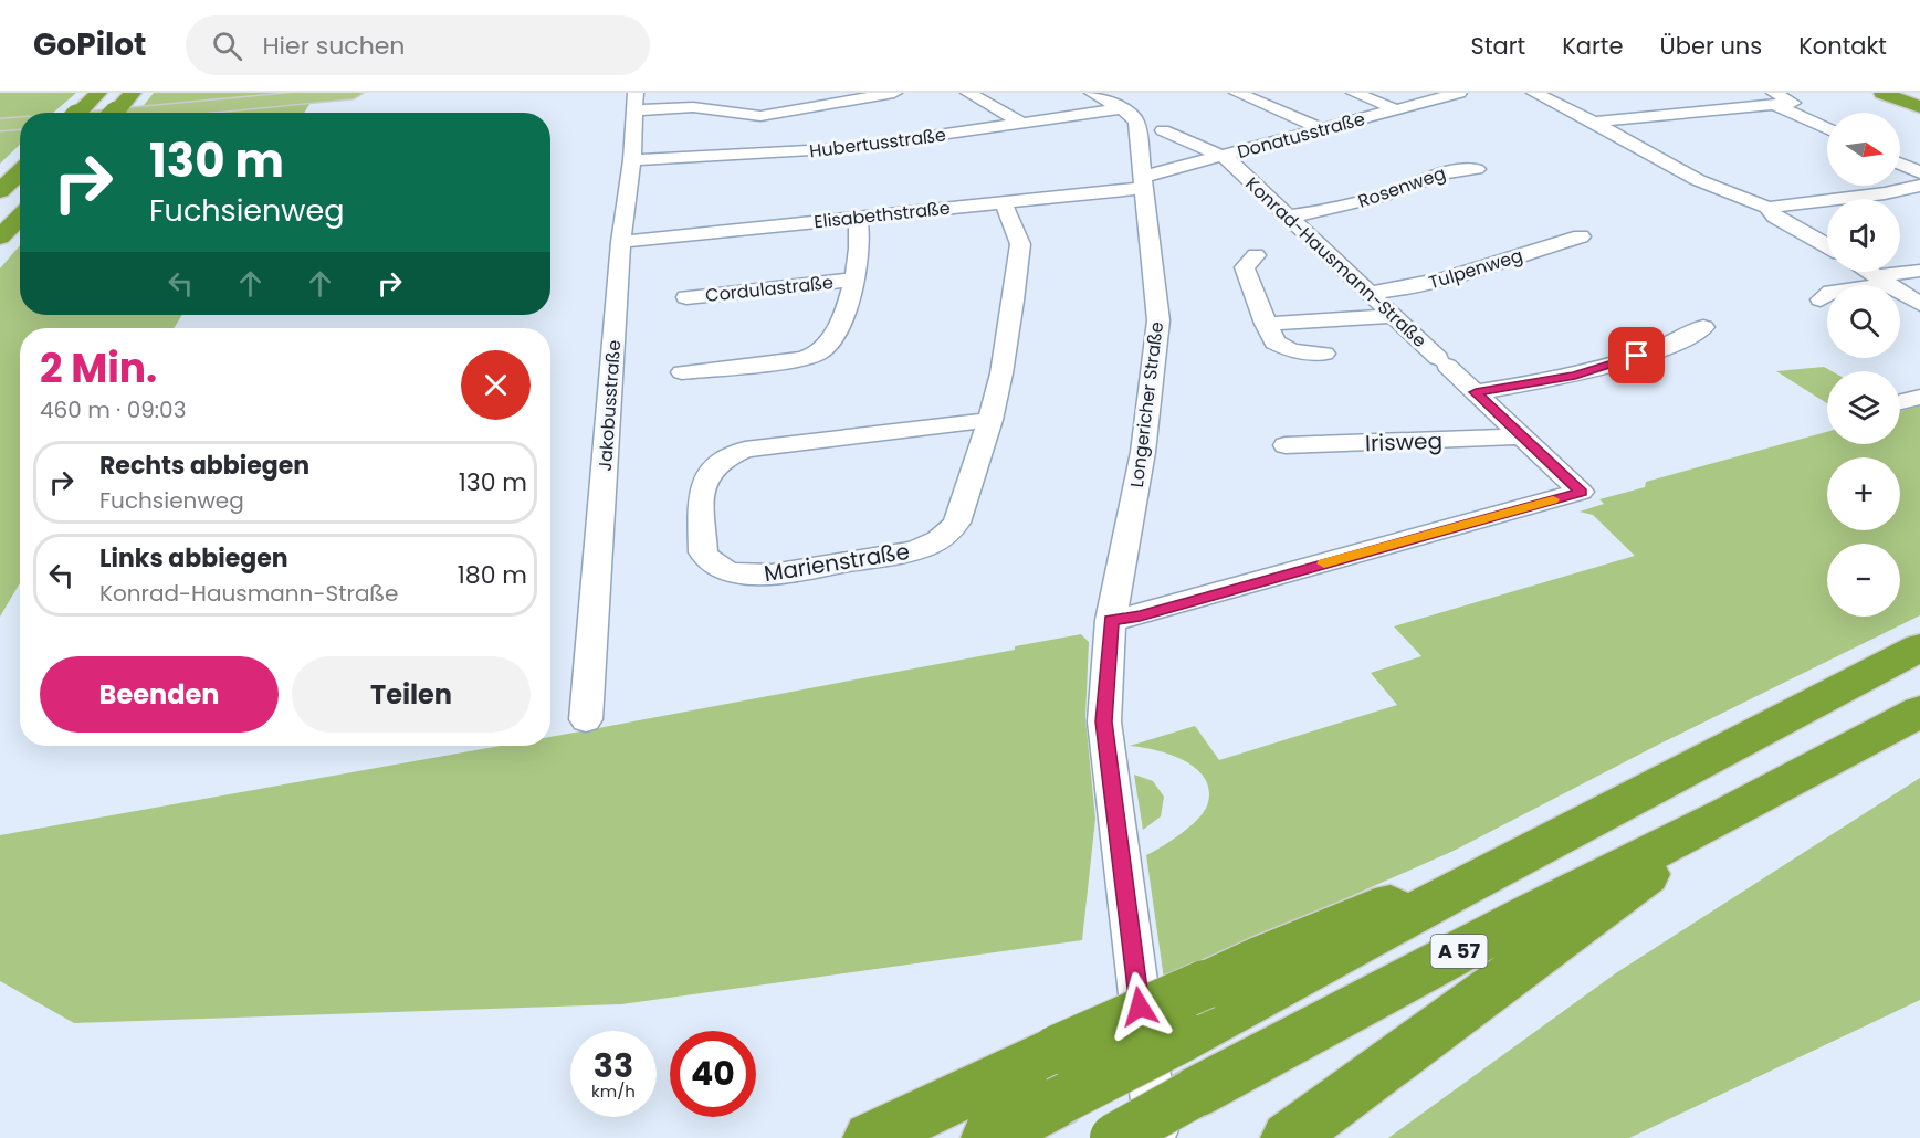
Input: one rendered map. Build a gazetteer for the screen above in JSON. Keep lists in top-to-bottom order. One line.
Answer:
{"streets":{"highway":["A 57"],"street":["Donatusstraße","Hubertusstraße","Rosenweg","Elisabethstraße","Konrad-Hausmann-Straße","Tulpenweg","Cordulastraße","Longericher Straße","Jakobusstraße","Irisweg","Marienstraße"]},"crossings":[["Donatusstraße","Elisabethstraße"],["Donatusstraße","Konrad-Hausmann-Straße"],["Donatusstraße","Longericher Straße"],["Hubertusstraße","Longericher Straße"],["Hubertusstraße","Jakobusstraße"],["Rosenweg","Konrad-Hausmann-Straße"],["Elisabethstraße","Longericher Straße"],["Elisabethstraße","Jakobusstraße"],["Elisabethstraße","Marienstraße"],["Konrad-Hausmann-Straße","Tulpenweg"],["Konrad-Hausmann-Straße","Longericher Straße"],["Konrad-Hausmann-Straße","Irisweg"]],"north":"right","page":{"header":"GoPilot","search":"Hier suchen","nav":["Start","Karte","Über uns","Kontakt"],"map_buttons":["+","−"],"turn":["130 m","Fuchsienweg"],"heading":["2 Min.","460 m · 09:03"],"list":[{"name":"Rechts abbiegen","note":"Fuchsienweg","value":"130 m"},{"name":"Links abbiegen","note":"Konrad-Hausmann-Straße","value":"180 m"}],"buttons":["Beenden","Teilen"],"speed":"33 km/h","limit":"40"}}
